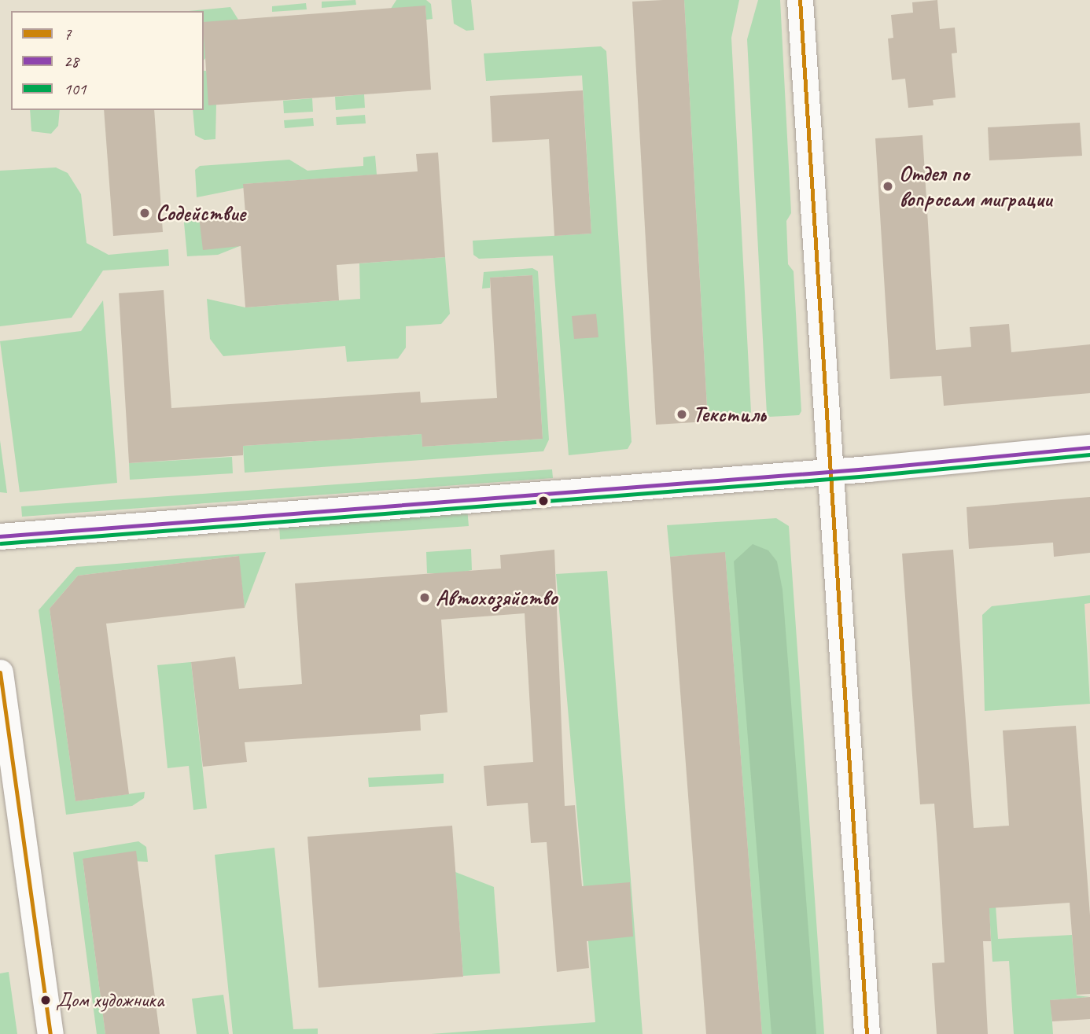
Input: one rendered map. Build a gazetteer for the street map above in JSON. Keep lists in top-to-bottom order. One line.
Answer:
{"places":["Отдел по вопросам миграции","Содействие","Текстиль","Автохозяйство","Дом художника"],"lines":["transit line 7","transit line 28","transit line 101"],"legend":["7","28","101"]}
